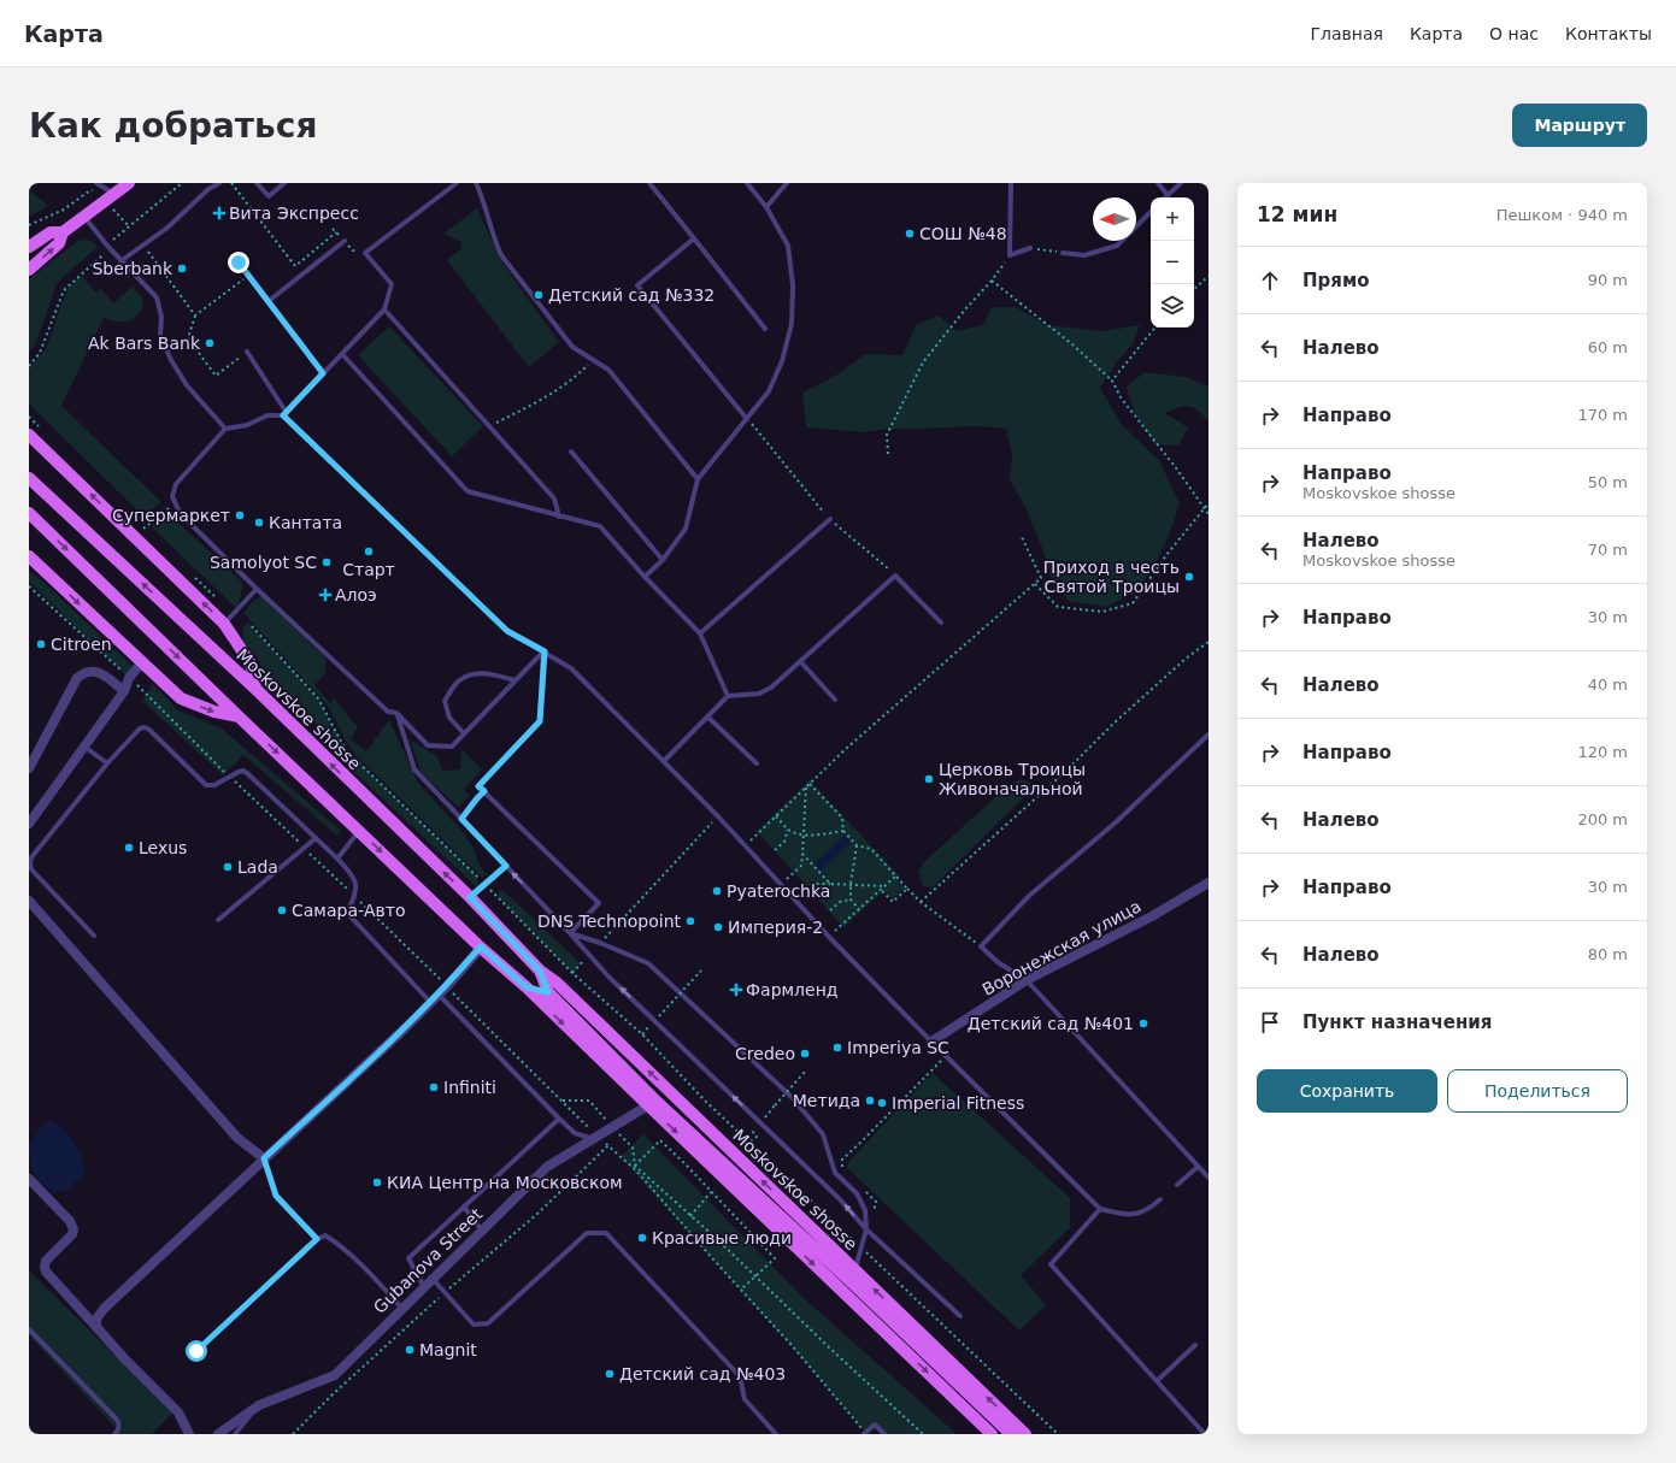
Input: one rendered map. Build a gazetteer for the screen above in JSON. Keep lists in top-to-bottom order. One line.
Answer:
{"streets":{"main road":["Moskovskoe shosse"],"street":["Воронежская улица","Gubanova Street"]},"crossings":[["Moskovskoe shosse","Gubanova Street"]],"places":{"health":["Вита Экспресс","Алоэ","Фармленд"],"other":["СОШ №48","Sberbank","Детский сад №332","Ak Bars Bank","Супермаркет","Кантата","Старт","Samolyot SC","Приход в честь Святой Троицы","Citroen","Церковь Троицы Живоначальной","Lexus","Lada","Pyaterochka","Самара-Авто","DNS Technopoint","Империя-2","Детский сад №401","Imperiya SC","Credeo","Infiniti","Метида","Imperial Fitness","КИА Центр на Московском","Красивые люди","Magnit","Детский сад №403"]},"north":"left","page":{"header":"Карта","nav":["Главная","Карта","О нас","Контакты"],"buttons":["Маршрут",["Сохранить","Поделиться"]],"title":"Как добраться","heading":["12 мин","Пешком · 940 m"],"map_buttons":["+","−"],"list":[["Прямо","90 m"],["Налево","60 m"],["Направо","170 m"],["Направо","Moskovskoe shosse","50 m"],["Налево","Moskovskoe shosse","70 m"],["Направо","30 m"],["Налево","40 m"],["Направо","120 m"],["Налево","200 m"],["Направо","30 m"],["Налево","80 m"],"Пункт назначения"]}}
